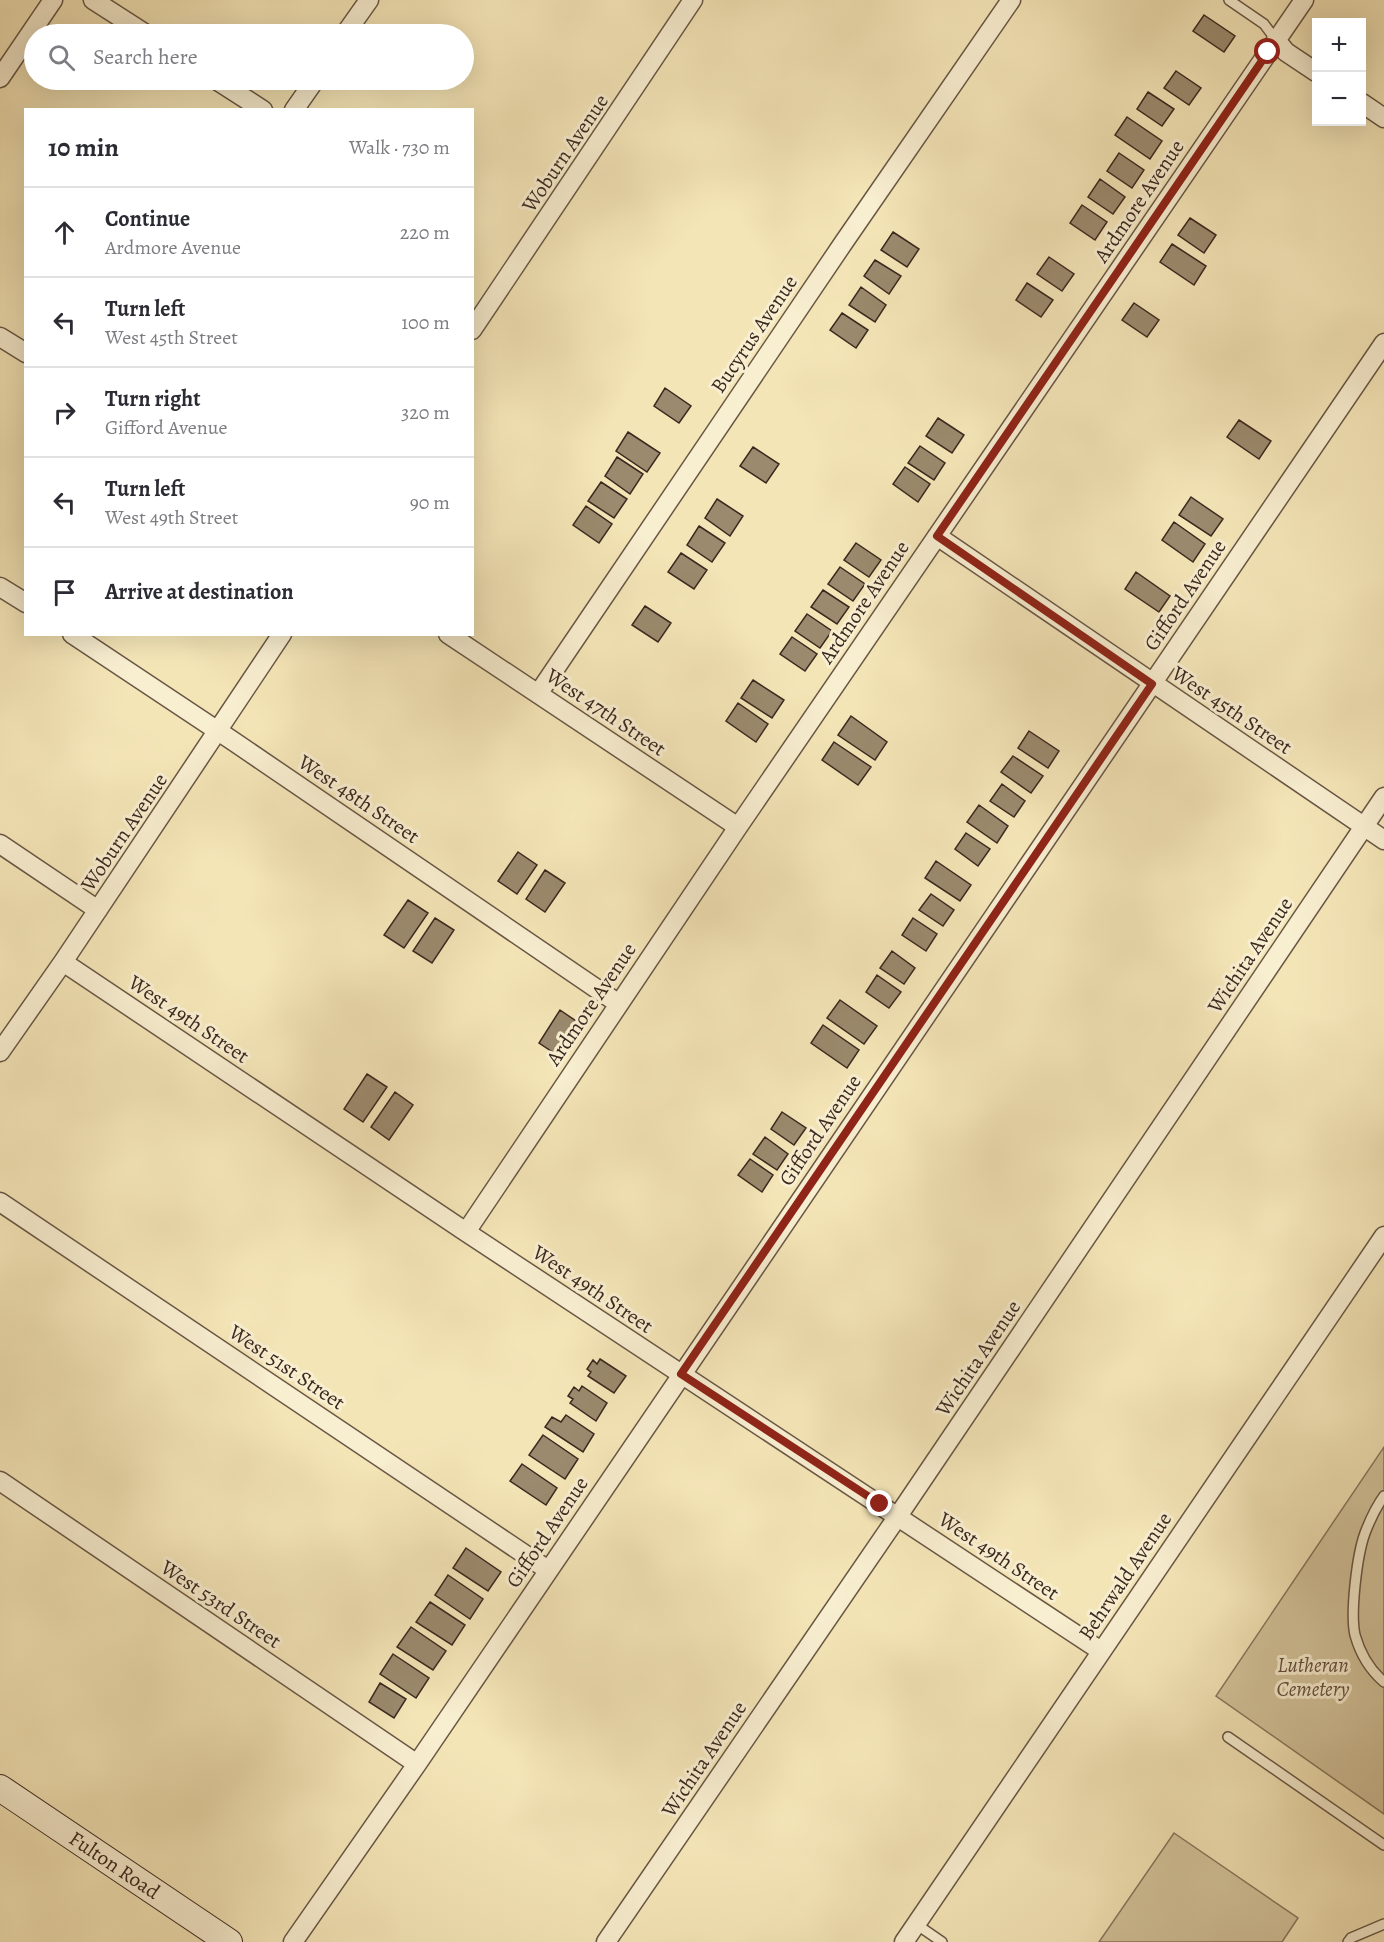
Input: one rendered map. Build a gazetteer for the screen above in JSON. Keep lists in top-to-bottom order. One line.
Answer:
{"streets":{"main road":["Fulton Road"],"street":["Woburn Avenue","Ardmore Avenue","Bucyrus Avenue","Gifford Avenue","West 45th Street","West 47th Street","West 48th Street","Wichita Avenue","West 49th Street","West 51st Street","Behrwald Avenue","West 53rd Street"]},"crossings":[["Woburn Avenue","West 48th Street"],["Woburn Avenue","West 49th Street"],["Ardmore Avenue","West 45th Street"],["Ardmore Avenue","West 47th Street"],["Ardmore Avenue","West 48th Street"],["Ardmore Avenue","West 49th Street"],["Bucyrus Avenue","West 47th Street"],["Gifford Avenue","West 45th Street"],["Gifford Avenue","West 49th Street"],["Gifford Avenue","West 51st Street"],["Gifford Avenue","West 53rd Street"],["West 45th Street","Wichita Avenue"],["Wichita Avenue","West 49th Street"],["West 49th Street","Behrwald Avenue"]],"parks":["Lutheran Cemetery"],"page":{"map_buttons":["+","−"],"search":"Search here","heading":["10 min","Walk · 730 m"],"list":[["Continue","Ardmore Avenue","220 m"],["Turn left","West 45th Street","100 m"],["Turn right","Gifford Avenue","320 m"],["Turn left","West 49th Street","90 m"],"Arrive at destination"]}}
